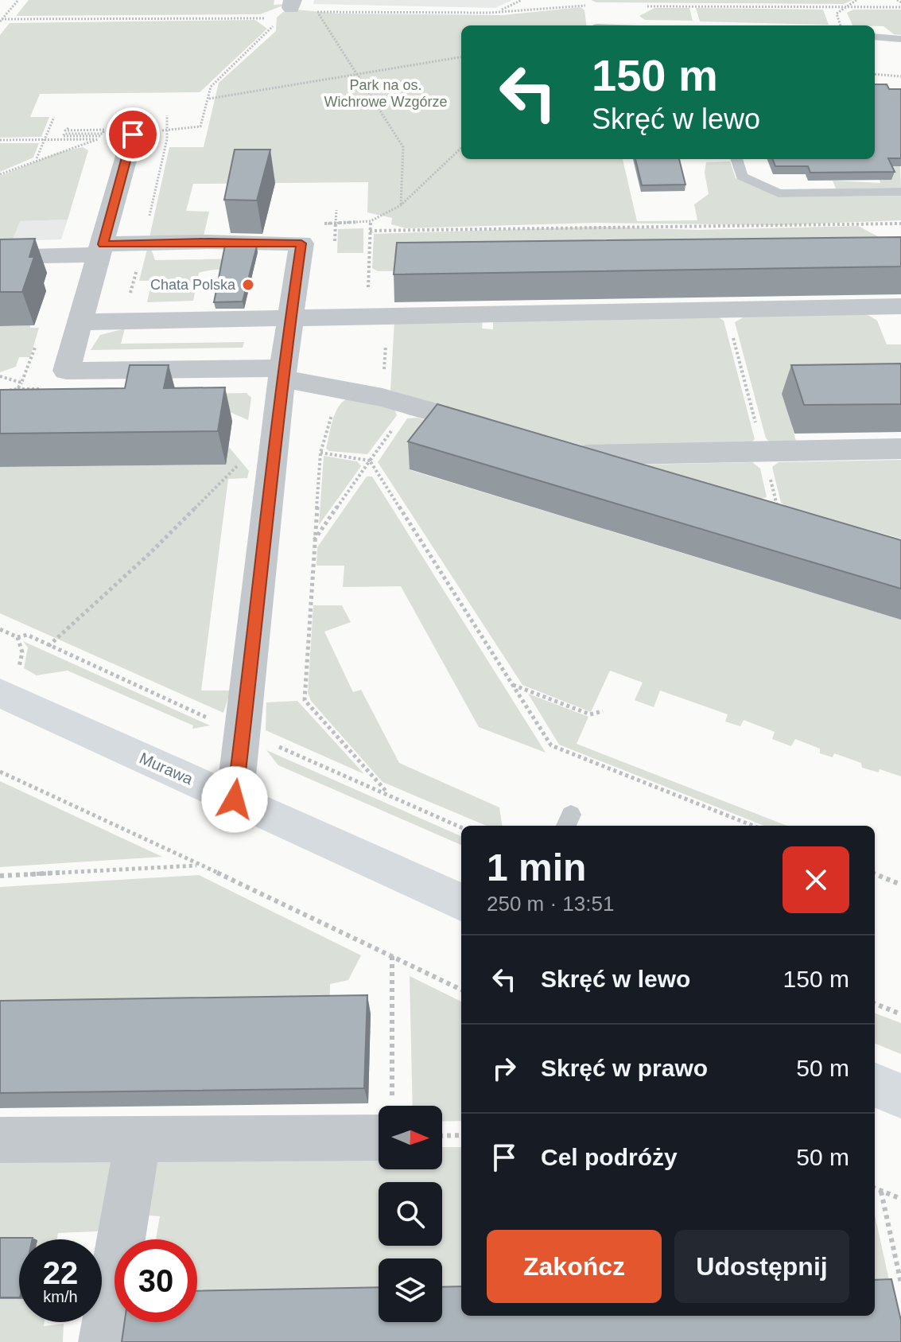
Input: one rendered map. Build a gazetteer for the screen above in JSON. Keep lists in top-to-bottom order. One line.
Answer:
{"streets":{"street":["Murawa"]},"parks":["Park na os. Wichrowe Wzgórze"],"places":["Chata Polska"],"north":"right","page":{"turn":["150 m","Skręć w lewo"],"heading":["1 min","250 m · 13:51"],"list":[{"name":"Skręć w lewo","value":"150 m"},{"name":"Skręć w prawo","value":"50 m"},{"name":"Cel podróży","value":"50 m"}],"buttons":["Zakończ","Udostępnij"],"speed":"22 km/h","limit":"30"}}
